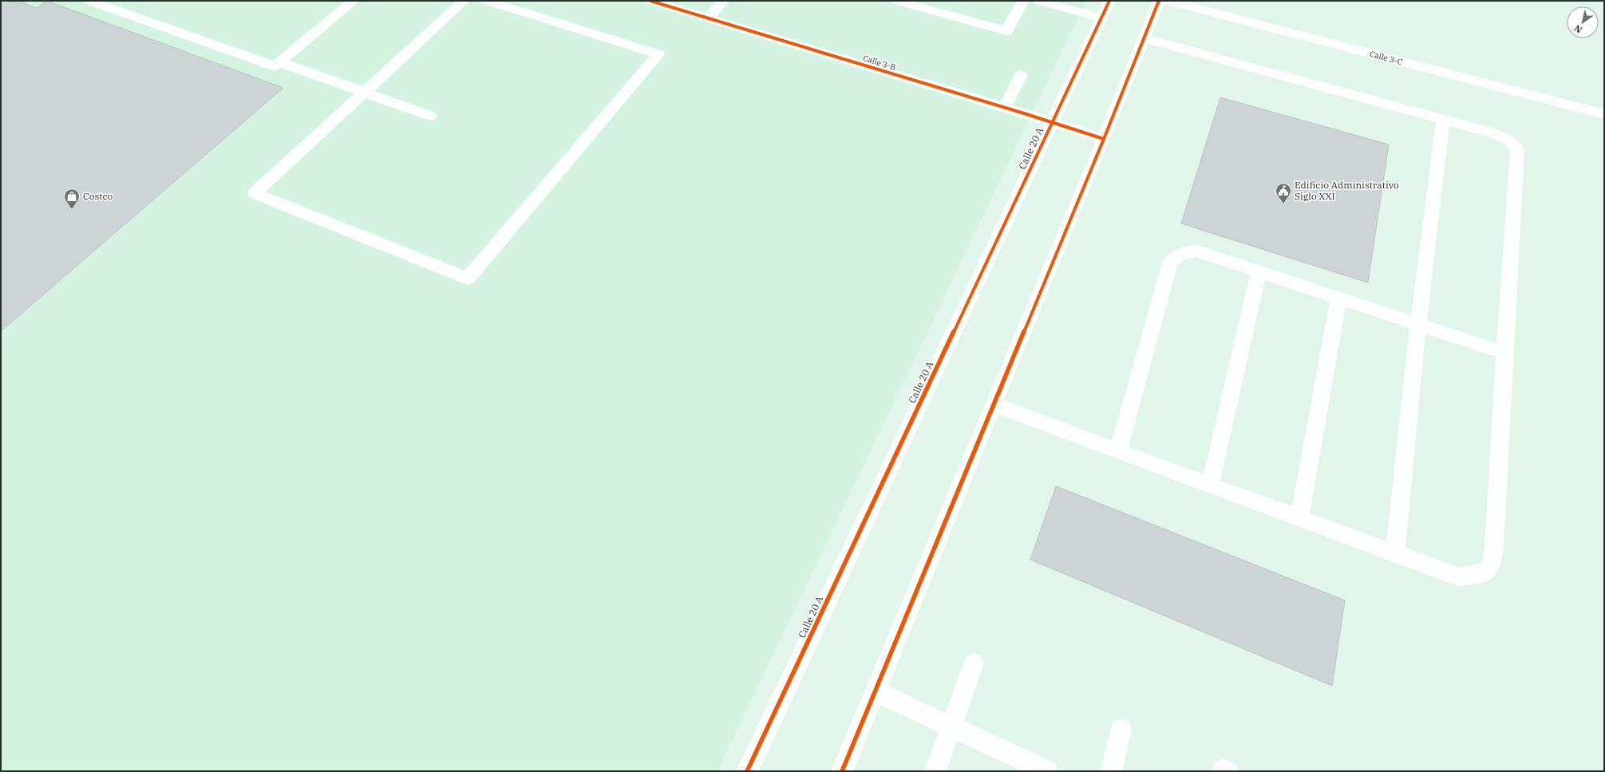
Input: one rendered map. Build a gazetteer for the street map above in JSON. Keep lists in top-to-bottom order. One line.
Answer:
{"streets":{"street":["Calle 3-C","Calle 3-B","Calle 20 A"]},"crossings":[["Calle 3-B","Calle 20 A"]],"places":{"public building":["Edificio Administrativo Siglo XXI"],"shop":["Costco"]},"north":"bottom left"}
